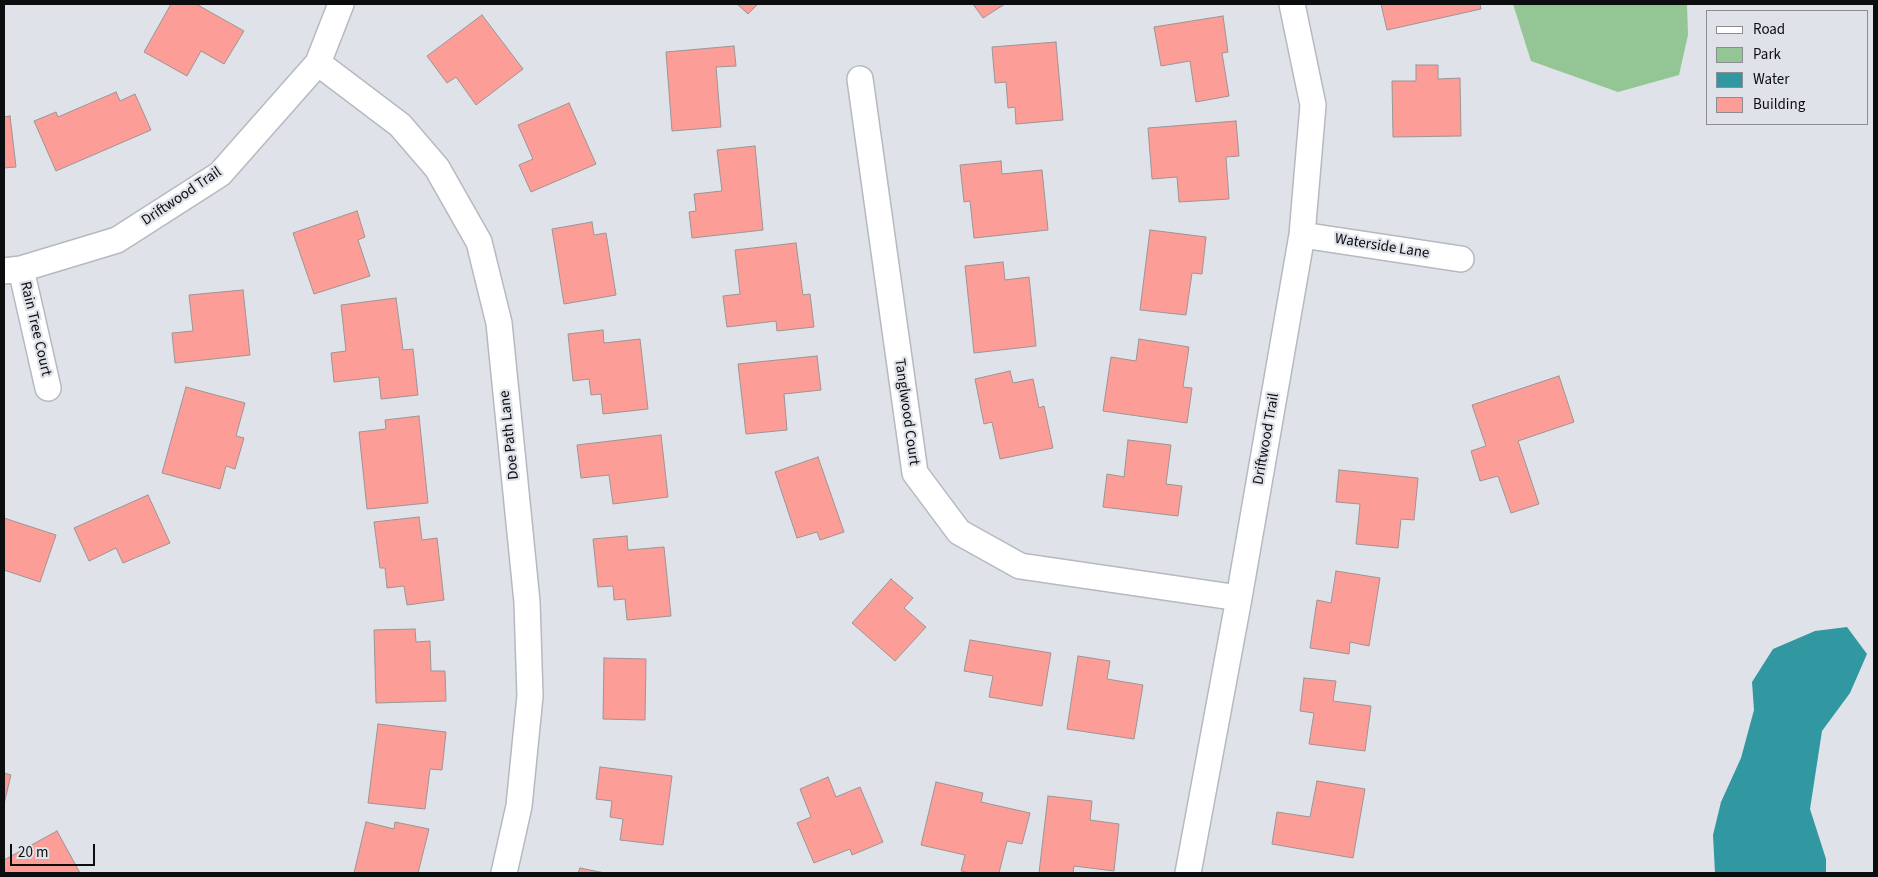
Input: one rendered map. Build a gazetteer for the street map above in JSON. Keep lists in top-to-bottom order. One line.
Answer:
{"streets":{"street":["Driftwood Trail","Waterside Lane","Rain Tree Court","Tanglwood Court","Doe Path Lane"]},"crossings":[["Driftwood Trail","Waterside Lane"],["Driftwood Trail","Rain Tree Court"],["Driftwood Trail","Tanglwood Court"],["Driftwood Trail","Doe Path Lane"]],"legend":["Road","Park","Water","Building"],"scale_bar":"20 m"}
